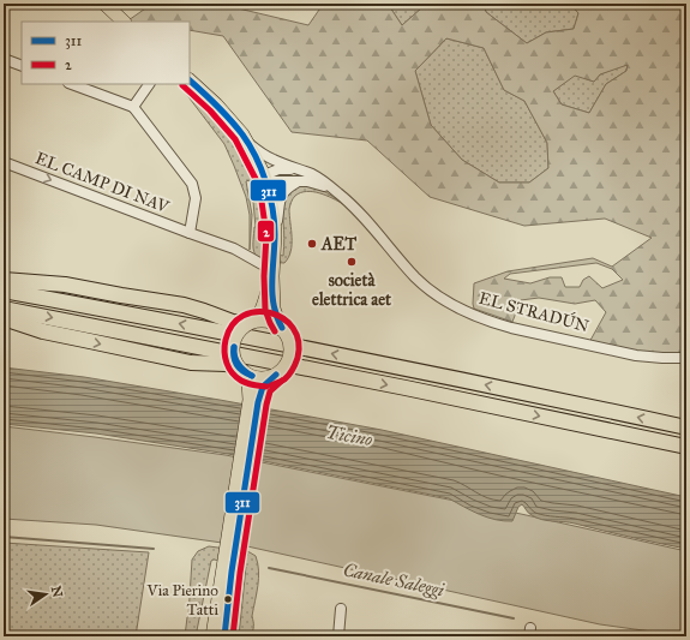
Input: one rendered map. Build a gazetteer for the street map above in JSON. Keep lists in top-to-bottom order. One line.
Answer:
{"streets":{"street":["EL CAMP DI NAV","EL STRADÚN"]},"one_way":["EL CAMP DI NAV"],"water":["Ticino","Canale Saleggi"],"places":["AET","società elettrica aet","Via Pierino Tatti"],"lines":["transit line 311","transit line 2"],"legend":["311","2"],"north":"right"}
